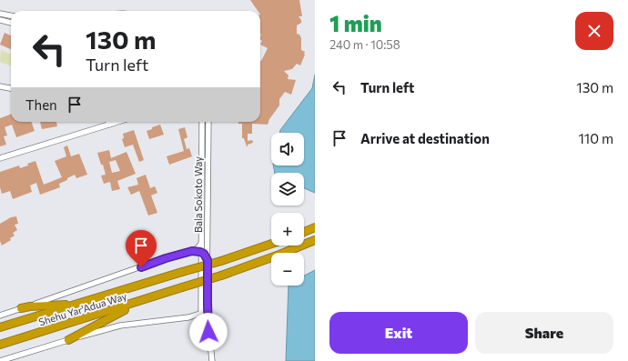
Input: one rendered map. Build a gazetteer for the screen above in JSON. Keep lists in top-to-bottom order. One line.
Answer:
{"streets":{"highway":["Shehu Yar'Adua Way"],"street":["Bala Sokoto Way"]},"page":{"heading":["1 min","240 m · 10:58"],"turn":["130 m","Turn left"],"list":[{"name":"Turn left","value":"130 m"},{"name":"Arrive at destination","value":"110 m"}],"then":"Then","map_buttons":["+","−"],"buttons":["Exit","Share"]}}
